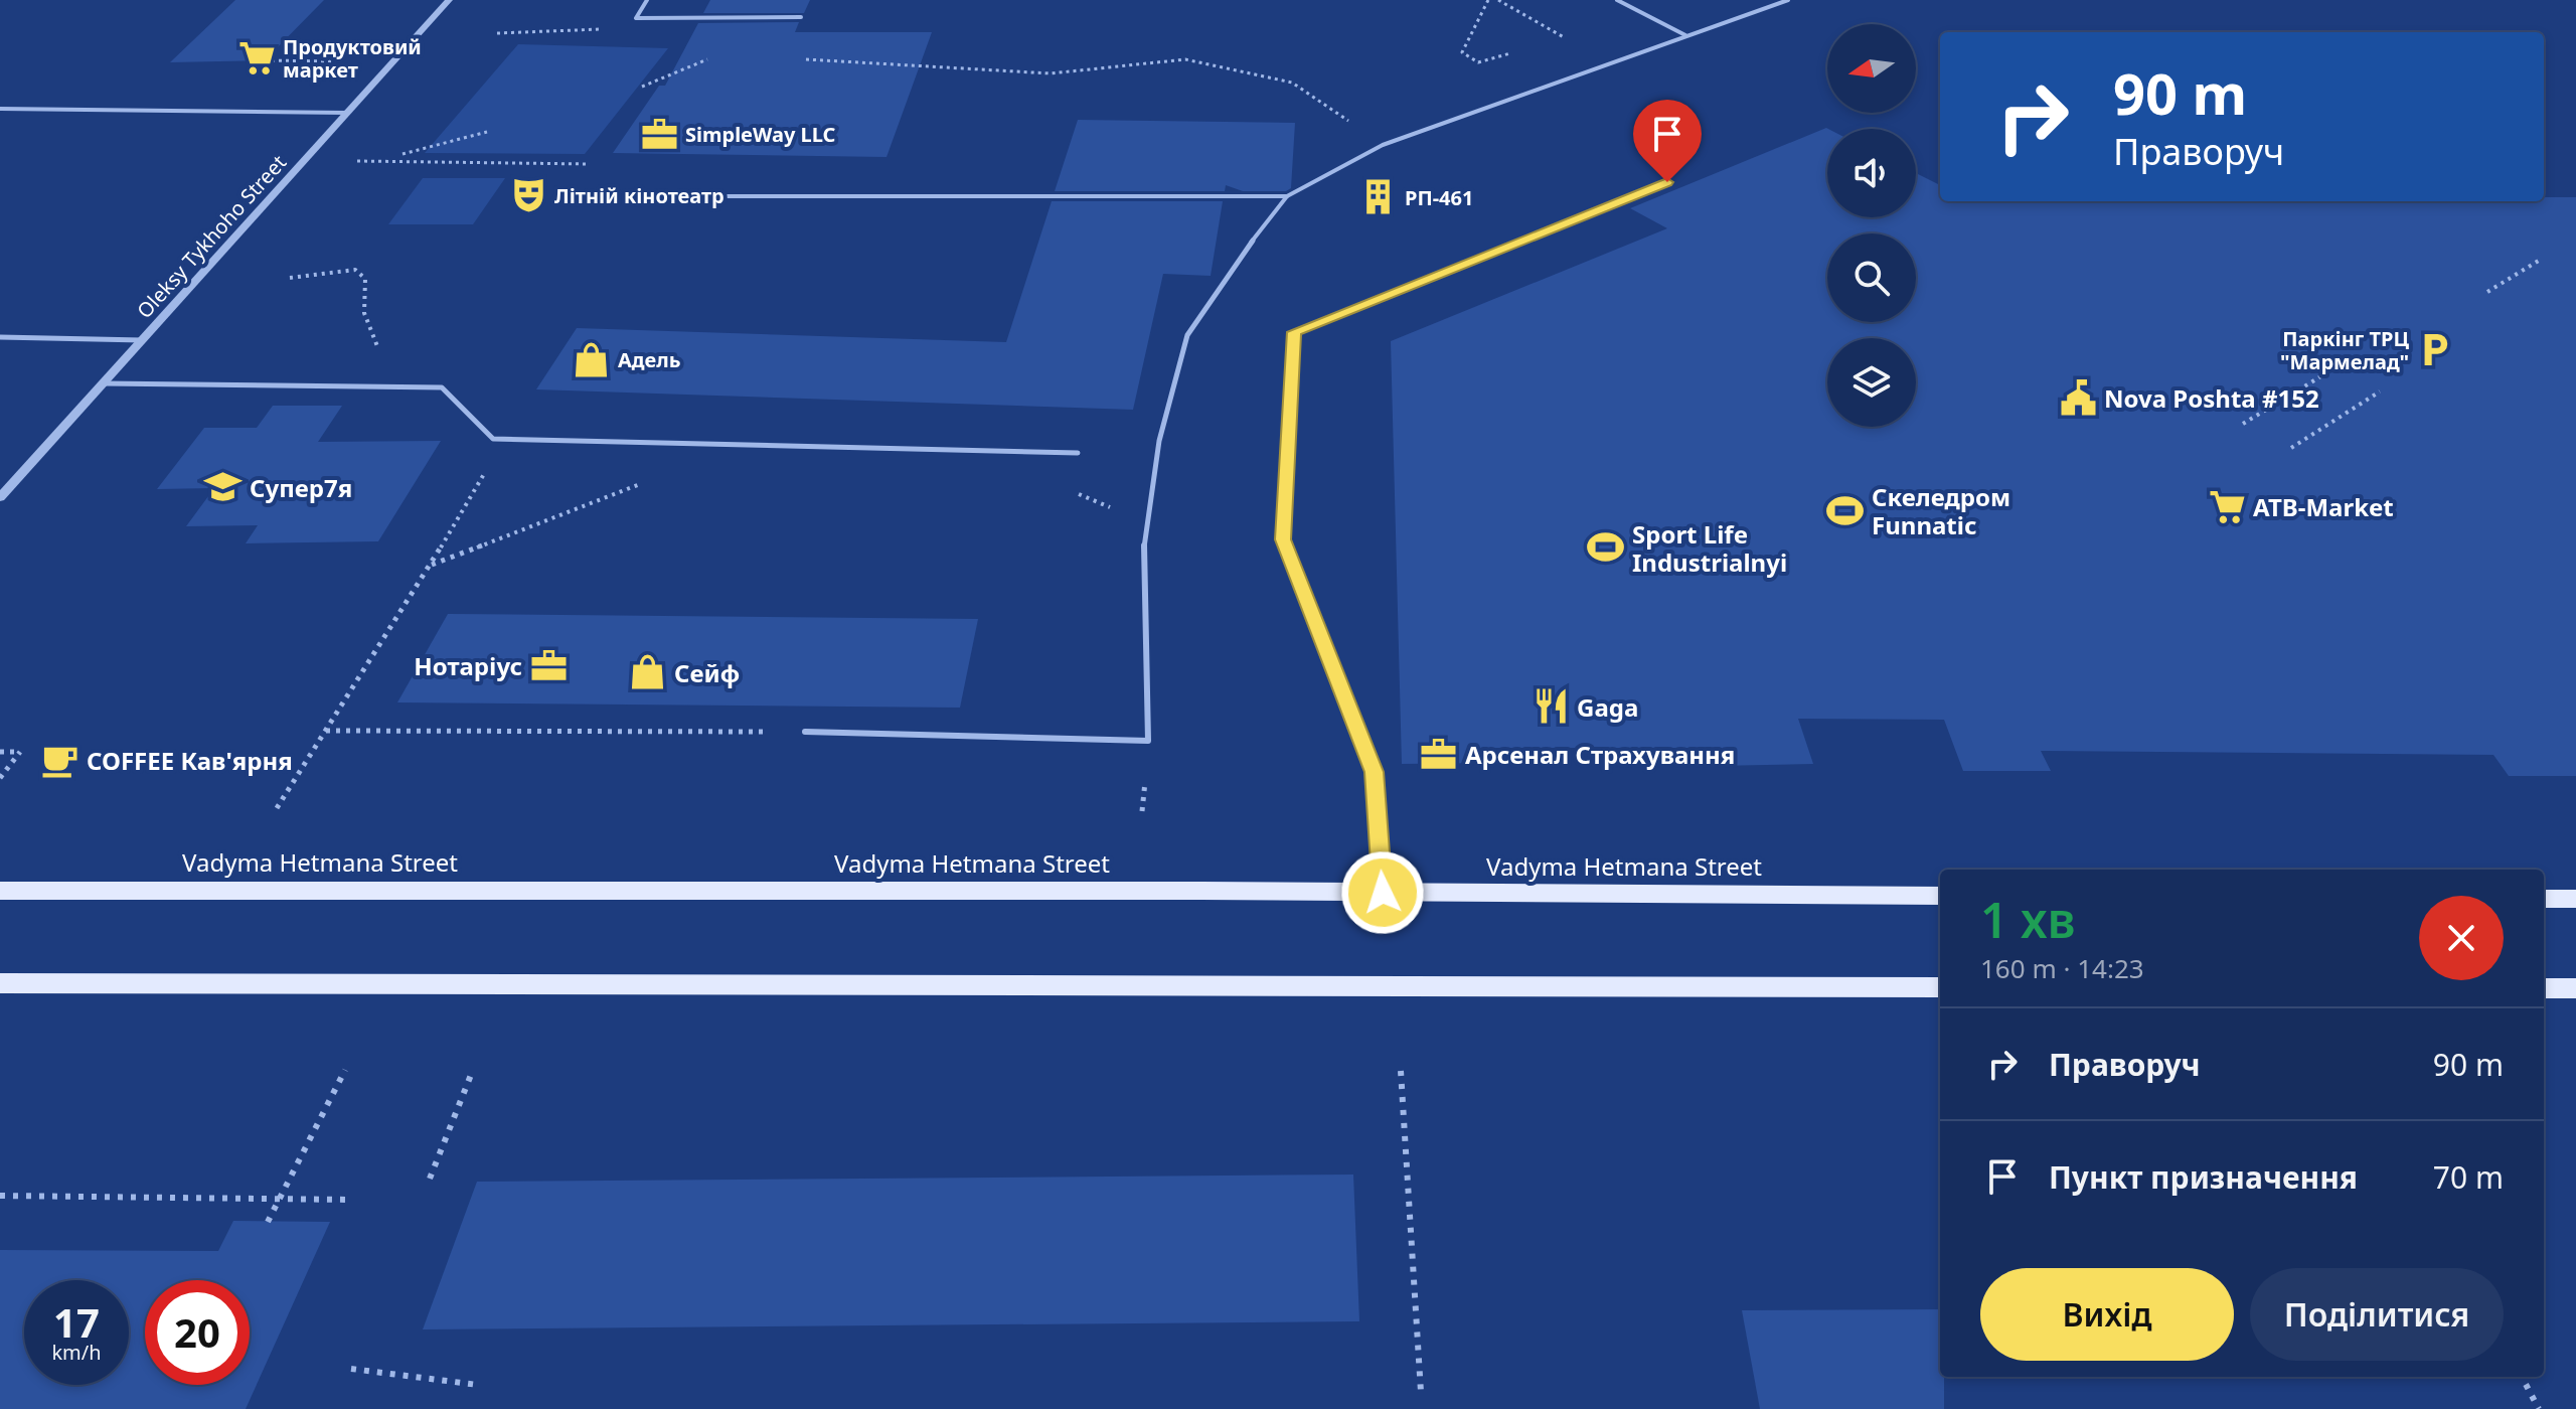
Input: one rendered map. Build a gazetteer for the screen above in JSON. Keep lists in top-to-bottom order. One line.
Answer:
{"streets":{"main road":["Vadyma Hetmana Street"],"street":["Oleksy Tykhoho Street"]},"places":{"supermarket":["Продуктовий маркет","ATB-Market"],"office":["SimpleWay LLC","Нотаріус","Арсенал Страхування"],"theatre":["Літній кінотеатр"],"building":["РП-461"],"parking":["Паркінг ТРЦ \"Мармелад\""],"shop":["Адель","Сейф"],"public building":["Nova Poshta #152"],"school or university":["Супер7я"],"sports":["Скеледром Funnatic","Sport Life Industrialnyi"],"restaurant":["Gaga"],"cafe":["COFFEE Кав'ярня"]},"north":"left","page":{"turn":["90 m","Праворуч"],"heading":["1 хв","160 m · 14:23"],"list":[{"name":"Праворуч","value":"90 m"},{"name":"Пункт призначення","value":"70 m"}],"buttons":["Вихід","Поділитися"],"speed":"17 km/h","limit":"20"}}
